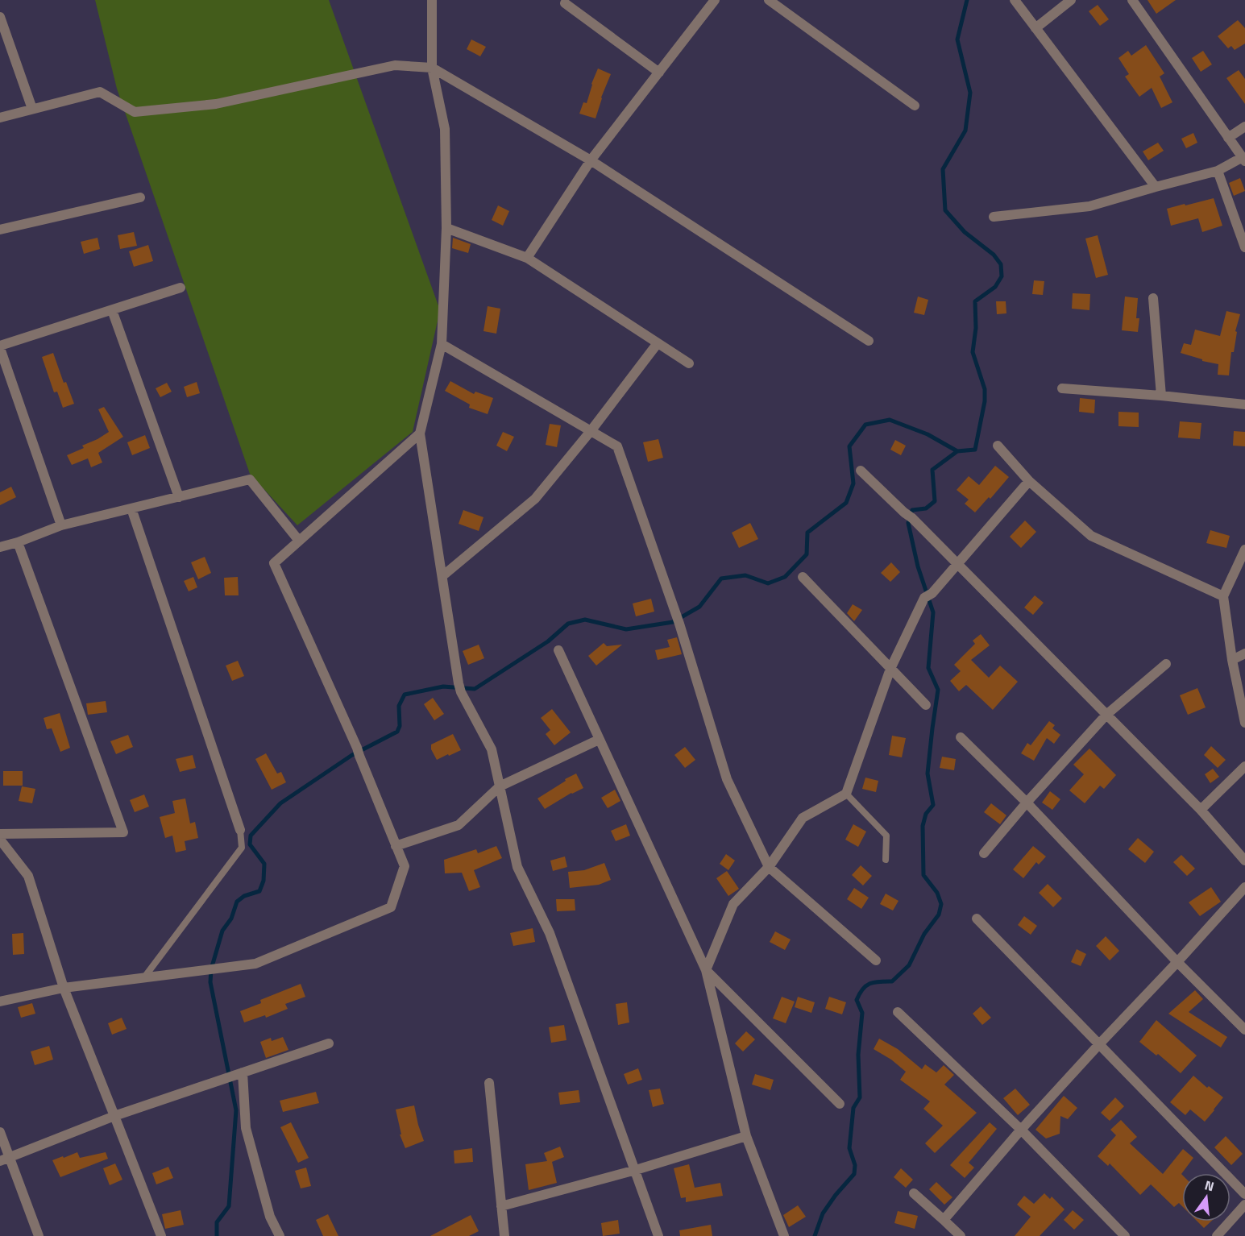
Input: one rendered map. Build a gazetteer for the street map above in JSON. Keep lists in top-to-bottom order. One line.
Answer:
{"north":"top"}
